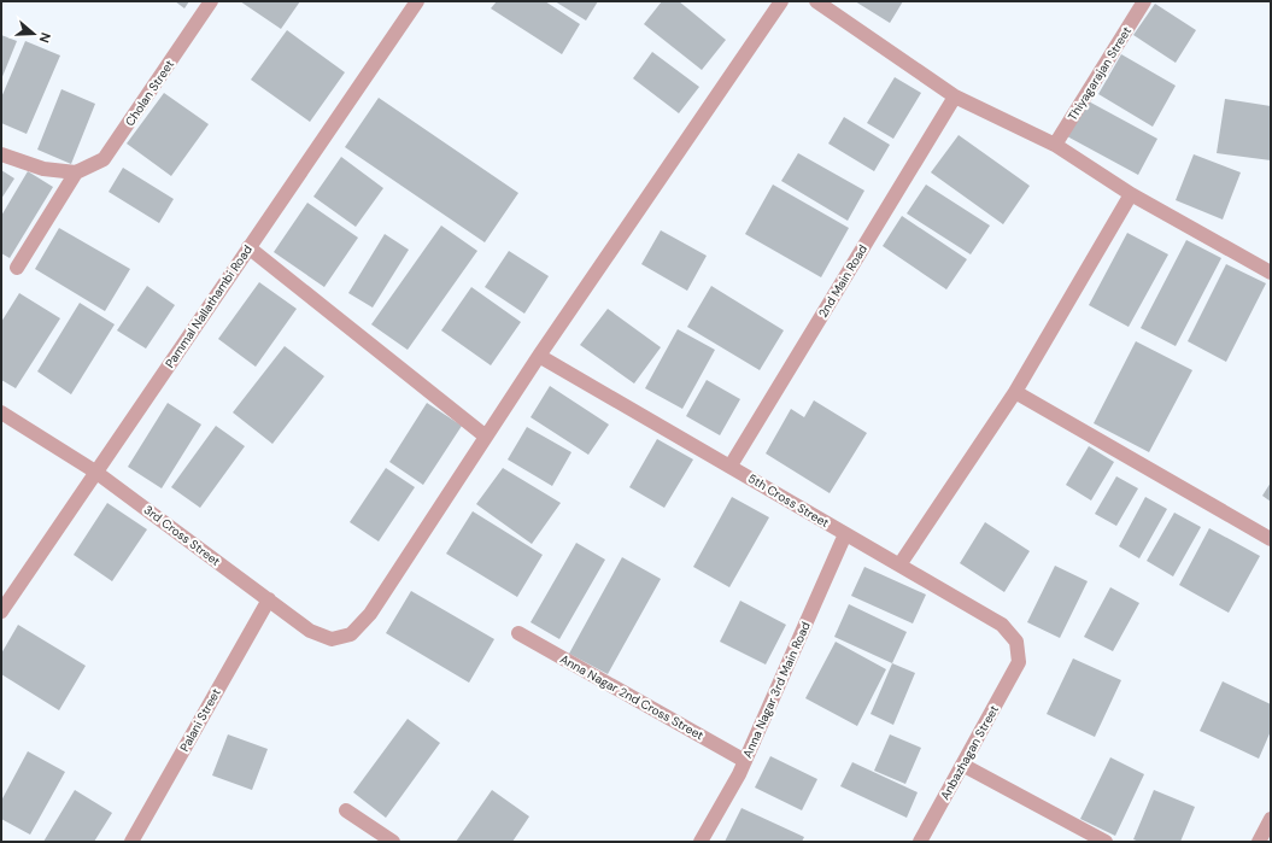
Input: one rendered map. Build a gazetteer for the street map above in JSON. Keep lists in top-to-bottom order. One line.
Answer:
{"streets":{"street":["Thiyagarajan Street","Cholan Street","2nd Main Road","Pammal Nallathambi Road","5th Cross Street","3rd Cross Street","Anna Nagar 3rd Main Road","Anna Nagar 2nd Cross Street","Palani Street","Anbazhagan Street"]},"crossings":[["2nd Main Road","5th Cross Street"],["Pammal Nallathambi Road","3rd Cross Street"],["5th Cross Street","3rd Cross Street"],["5th Cross Street","Anna Nagar 3rd Main Road"],["5th Cross Street","Anbazhagan Street"],["3rd Cross Street","Palani Street"],["Anna Nagar 3rd Main Road","Anna Nagar 2nd Cross Street"]],"north":"right"}
